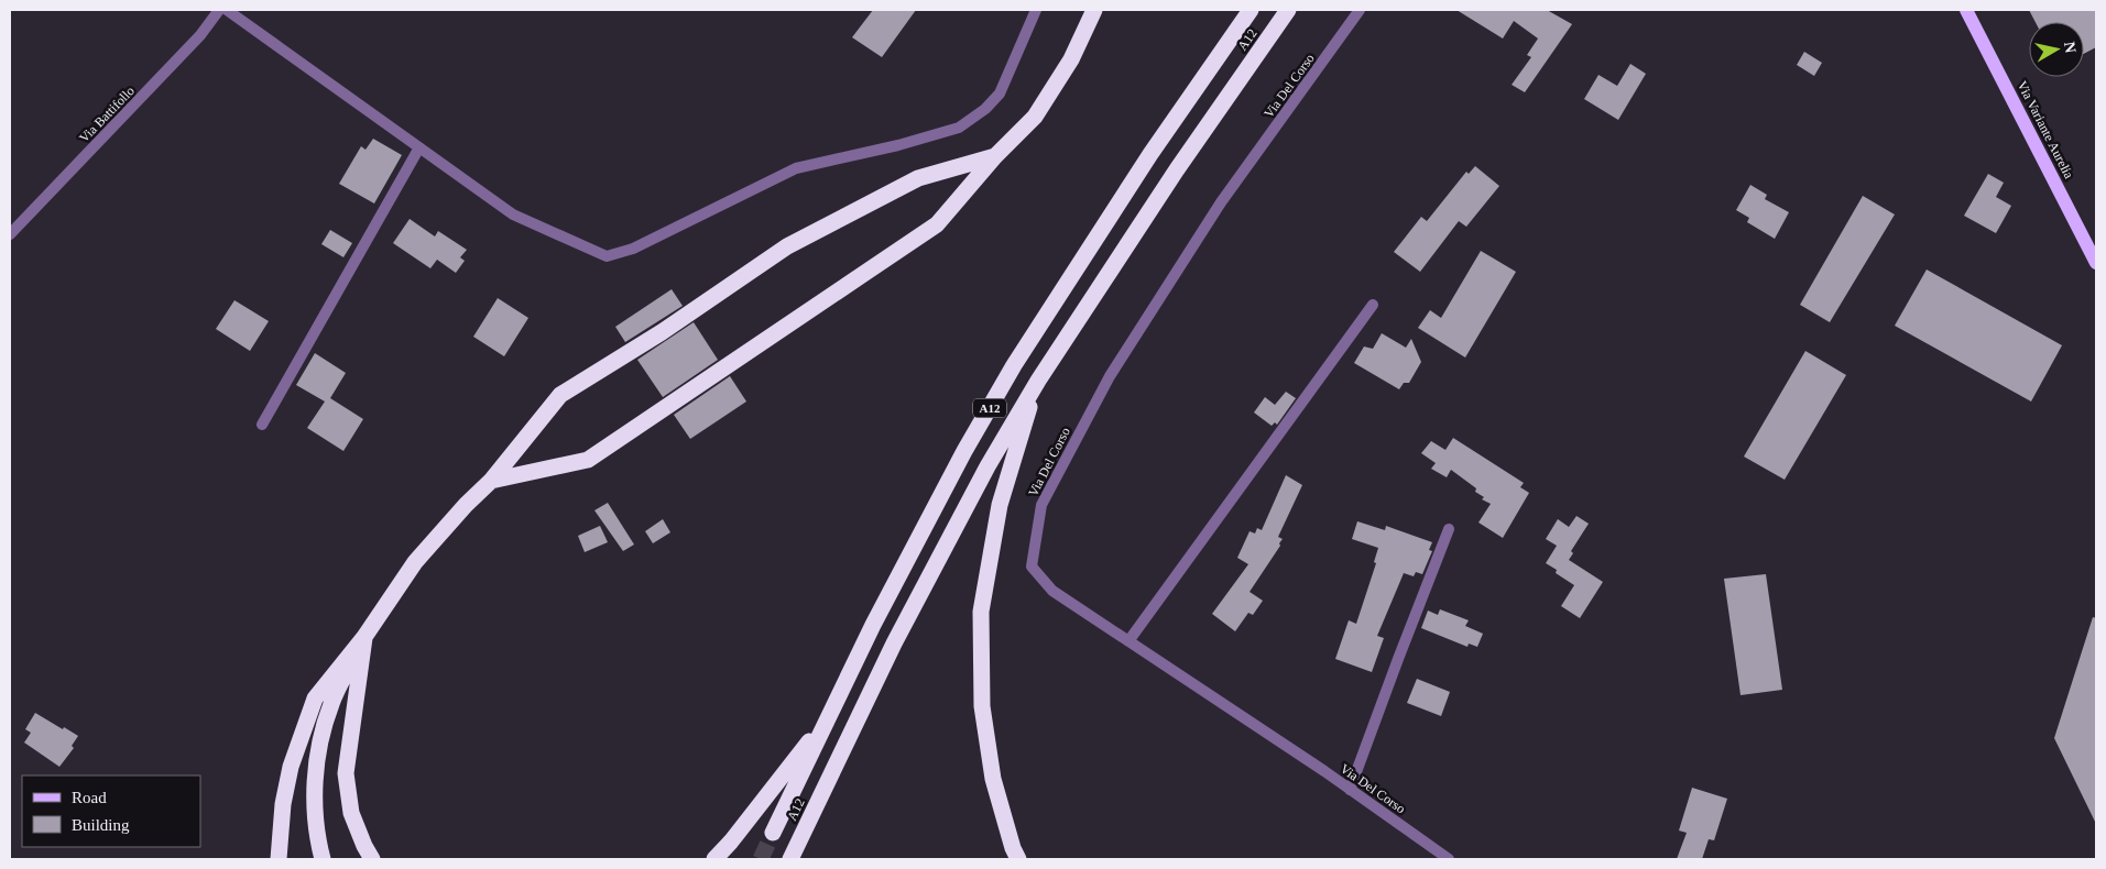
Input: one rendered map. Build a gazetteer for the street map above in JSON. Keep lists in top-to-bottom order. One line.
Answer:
{"streets":{"highway":["A12"],"main road":["Via Variante Aurelia"],"street":["Via Del Corso","Via Battifollo"]},"legend":["Road","Building"],"north":"right"}
